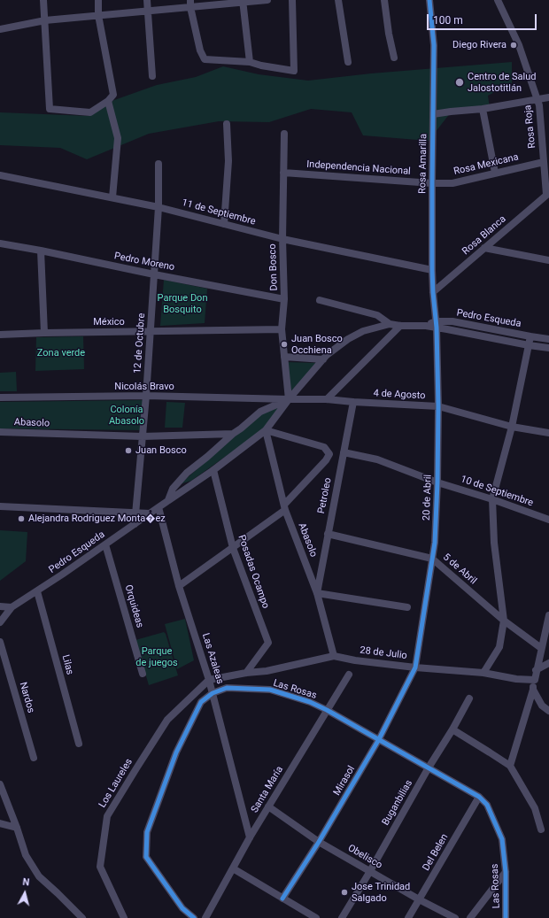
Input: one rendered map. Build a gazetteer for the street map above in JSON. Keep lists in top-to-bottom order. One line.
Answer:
{"streets":{"street":["Rosa Roja","Rosa Amarilla","Rosa Mexicana","Independencia Nacional","11 de Septiembre","Rosa Blanca","Pedro Moreno","Don Bosco","Pedro Esqueda","México","12 de Octubre","Nicolás Bravo","4 de Agosto","Abasolo","10 de Septiembre","Petroleo","20 de Abril","5 de Abril","Posadas Ocampo","Orquideas","28 de Julio","Las Azaleas","Lilas","Las Rosas","Nardos","Mirasol","Los Laureles","Santa María","Buganbilias","Del Belen","Obelisco"]},"crossings":[["Rosa Roja","Rosa Mexicana"],["Rosa Roja","Rosa Blanca"],["Rosa Amarilla","Rosa Mexicana"],["Rosa Amarilla","Independencia Nacional"],["Rosa Amarilla","11 de Septiembre"],["Rosa Amarilla","Rosa Blanca"],["Rosa Amarilla","Pedro Esqueda"],["Rosa Amarilla","20 de Abril"],["Rosa Mexicana","Independencia Nacional"],["Independencia Nacional","Don Bosco"],["11 de Septiembre","Don Bosco"],["11 de Septiembre","12 de Octubre"],["Pedro Moreno","Don Bosco"],["Pedro Moreno","12 de Octubre"],["Don Bosco","Pedro Esqueda"],["Don Bosco","México"],["Don Bosco","Nicolás Bravo"],["Don Bosco","4 de Agosto"],["Pedro Esqueda","12 de Octubre"],["Pedro Esqueda","Nicolás Bravo"],["Pedro Esqueda","4 de Agosto"],["Pedro Esqueda","Abasolo"],["Pedro Esqueda","20 de Abril"],["Pedro Esqueda","Posadas Ocampo"],["Pedro Esqueda","Orquideas"],["Pedro Esqueda","Las Azaleas"],["Pedro Esqueda","Lilas"],["México","12 de Octubre"],["12 de Octubre","Nicolás Bravo"],["12 de Octubre","Abasolo"],["Nicolás Bravo","4 de Agosto"],["4 de Agosto","Petroleo"],["4 de Agosto","20 de Abril"],["Abasolo","Petroleo"],["Abasolo","28 de Julio"],["10 de Septiembre","Petroleo"],["10 de Septiembre","20 de Abril"],["Petroleo","5 de Abril"],["20 de Abril","5 de Abril"],["20 de Abril","28 de Julio"],["20 de Abril","Mirasol"],["Posadas Ocampo","28 de Julio"],["28 de Julio","Las Azaleas"],["28 de Julio","Mirasol"],["28 de Julio","Los Laureles"],["Las Azaleas","Las Rosas"],["Las Azaleas","Los Laureles"],["Las Azaleas","Santa María"],["Las Rosas","Mirasol"],["Las Rosas","Santa María"],["Las Rosas","Buganbilias"],["Las Rosas","Del Belen"],["Mirasol","Obelisco"],["Santa María","Obelisco"],["Buganbilias","Obelisco"],["Del Belen","Obelisco"]],"parks":["Parque Don Bosquito","Zona verde","Colonía Abasolo","Parque de juegos"],"places":["Diego Rivera","Centro de Salud Jalostotitlán","Juan Bosco Occhiena","Juan Bosco","Alejandra Rodriguez Monta�ez","Jose Trinidad Salgado"],"scale_bar":"100 m","north":"top"}
